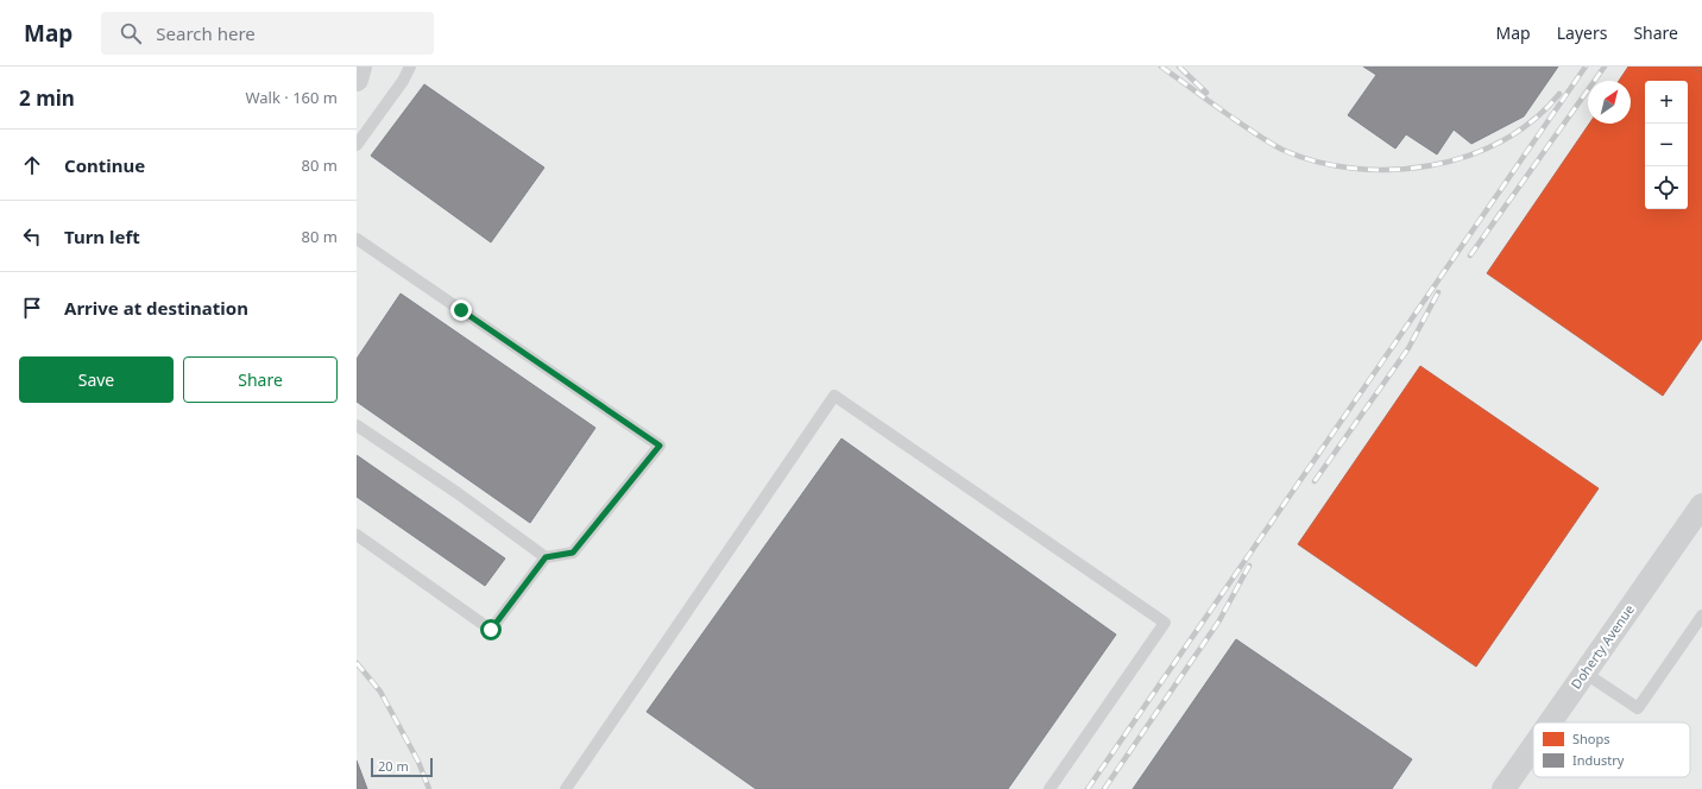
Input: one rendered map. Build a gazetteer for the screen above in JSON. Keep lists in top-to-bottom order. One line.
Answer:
{"streets":{"street":["Doherty Avenue"]},"legend":["Shops","Industry"],"scale_bar":"20 m","north":"top right","page":{"header":"Map","search":"Search here","nav":["Map","Layers","Share"],"heading":["2 min","Walk · 160 m"],"map_buttons":["+","−"],"list":[["Continue","80 m"],["Turn left","80 m"],"Arrive at destination"],"buttons":["Save","Share"],"scale":"20 m"}}
